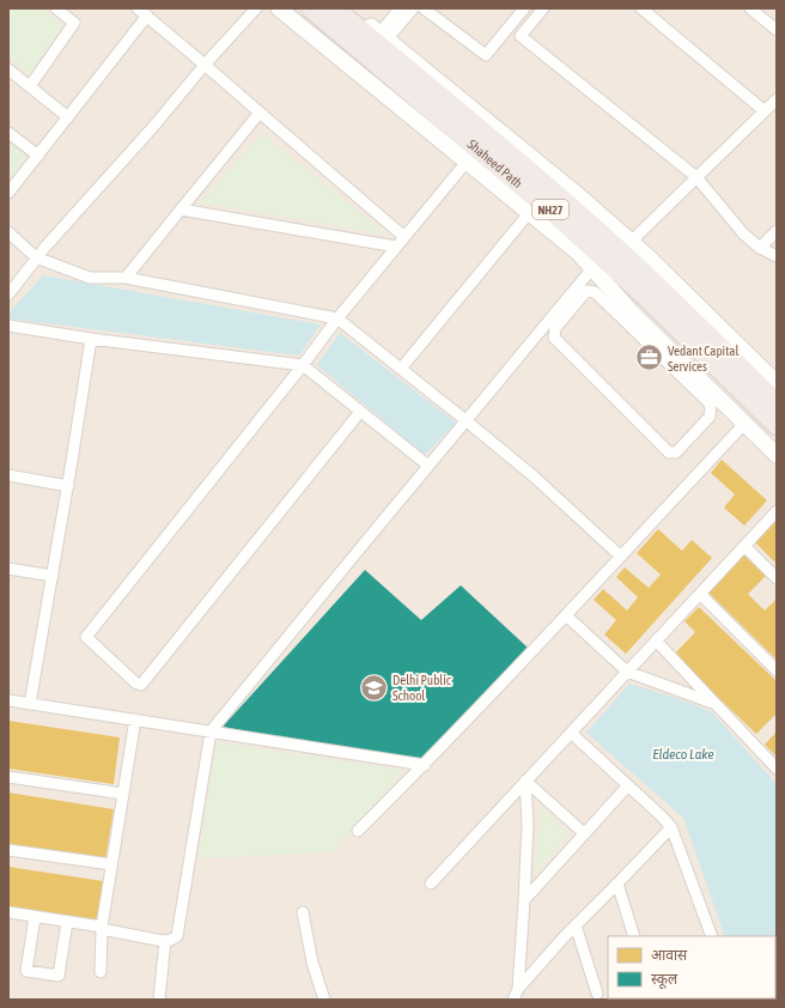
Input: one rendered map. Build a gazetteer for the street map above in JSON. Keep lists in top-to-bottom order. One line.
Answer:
{"streets":{"highway":["Shaheed Path","NH27"]},"water":["Eldeco Lake"],"places":{"office":["Vedant Capital Services"],"school or university":["Delhi Public School"]},"legend":["आवास","स्कूल"]}
